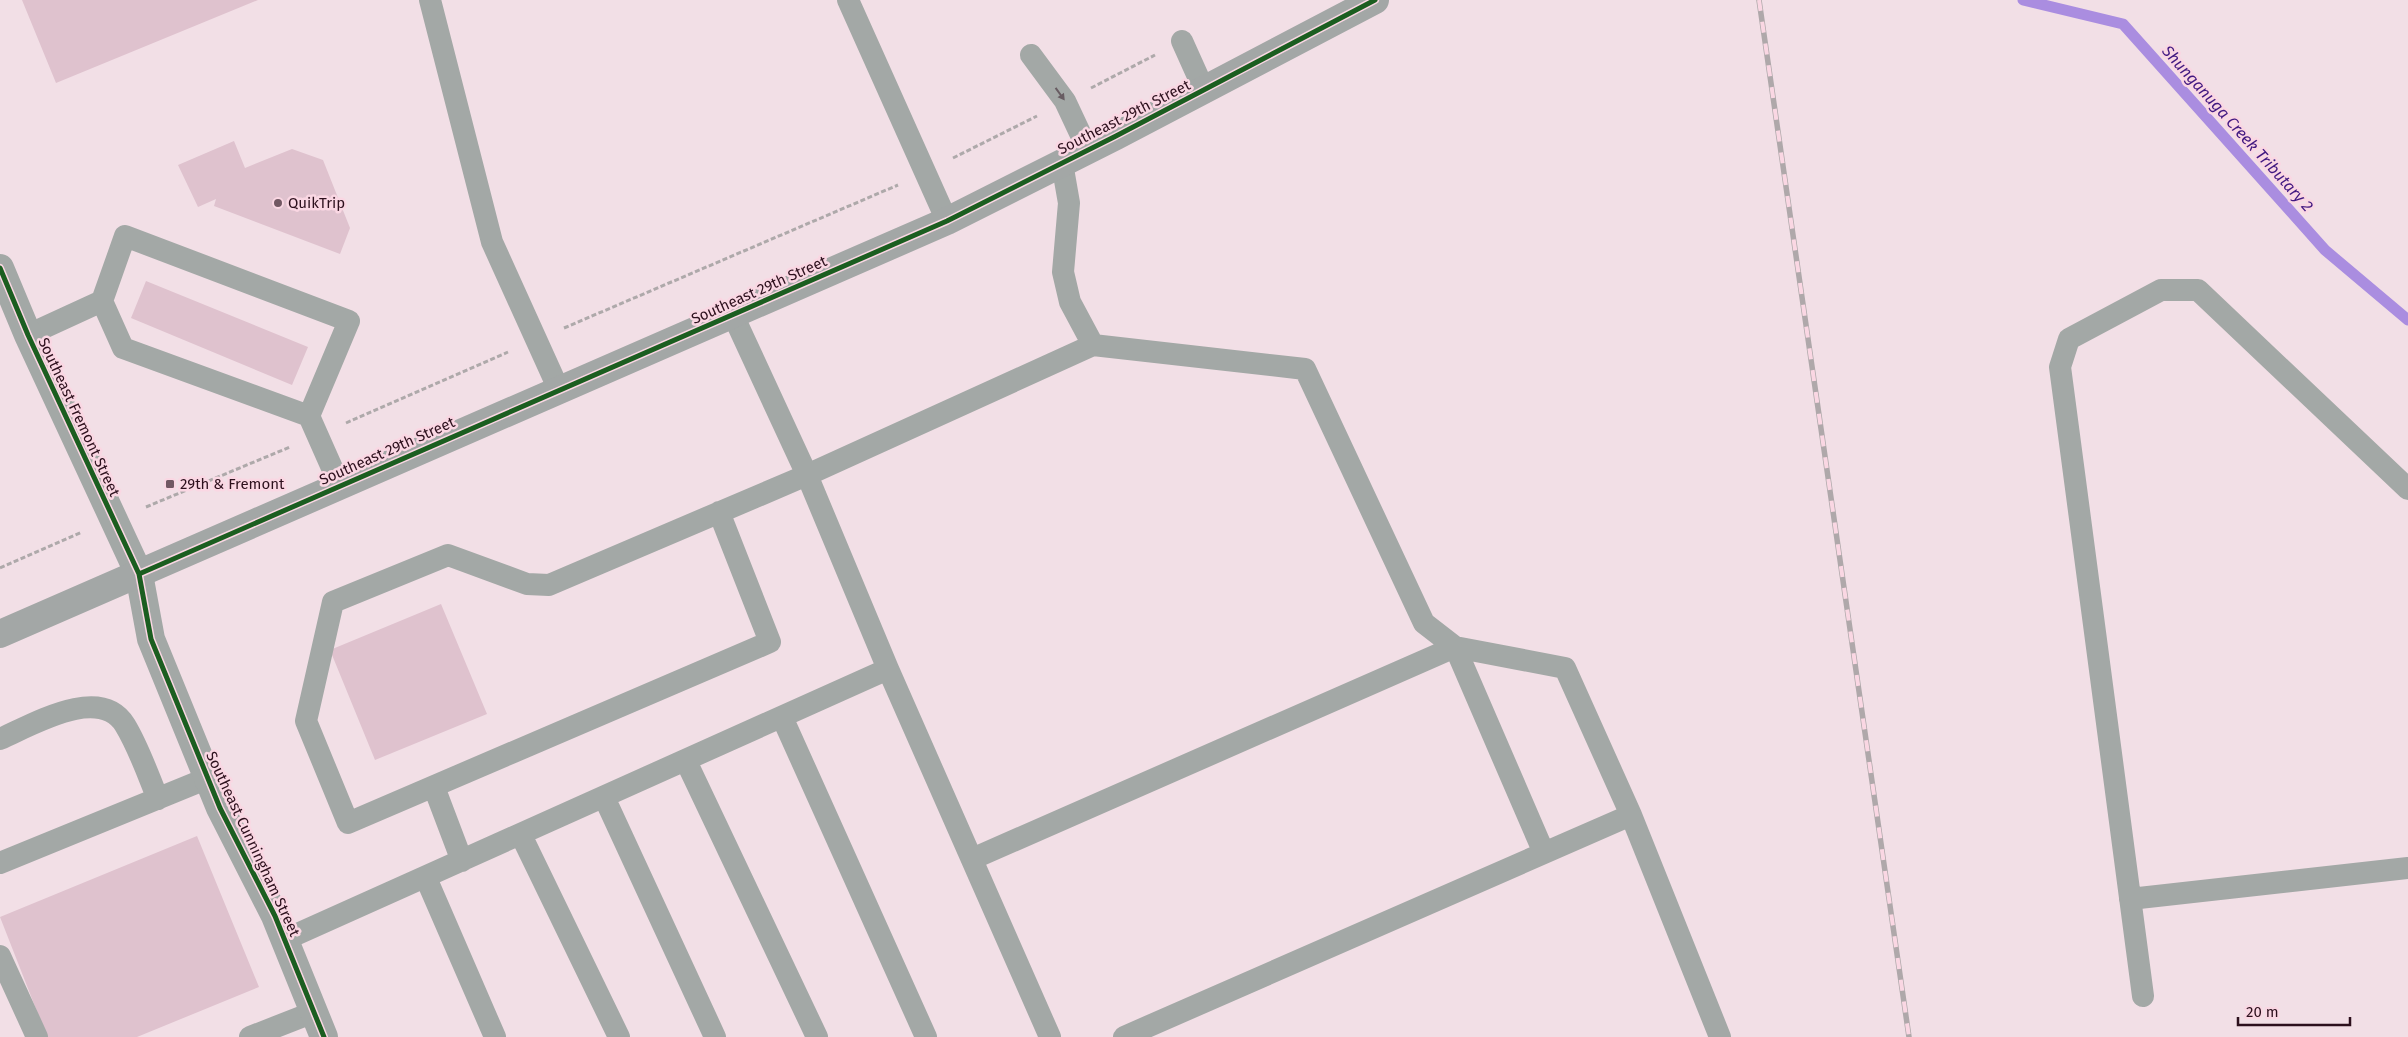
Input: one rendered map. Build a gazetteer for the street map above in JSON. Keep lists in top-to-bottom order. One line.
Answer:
{"streets":{"main road":["Southeast 29th Street"],"street":["Southeast Fremont Street","Southeast Cunningham Street"]},"crossings":[["Southeast 29th Street","Southeast Fremont Street"],["Southeast 29th Street","Southeast Cunningham Street"],["Southeast Fremont Street","Southeast Cunningham Street"]],"water":["Shunganuga Creek Tributary 2"],"places":{"other":["QuikTrip"],"transit":["29th & Fremont"]},"scale_bar":"20 m"}
